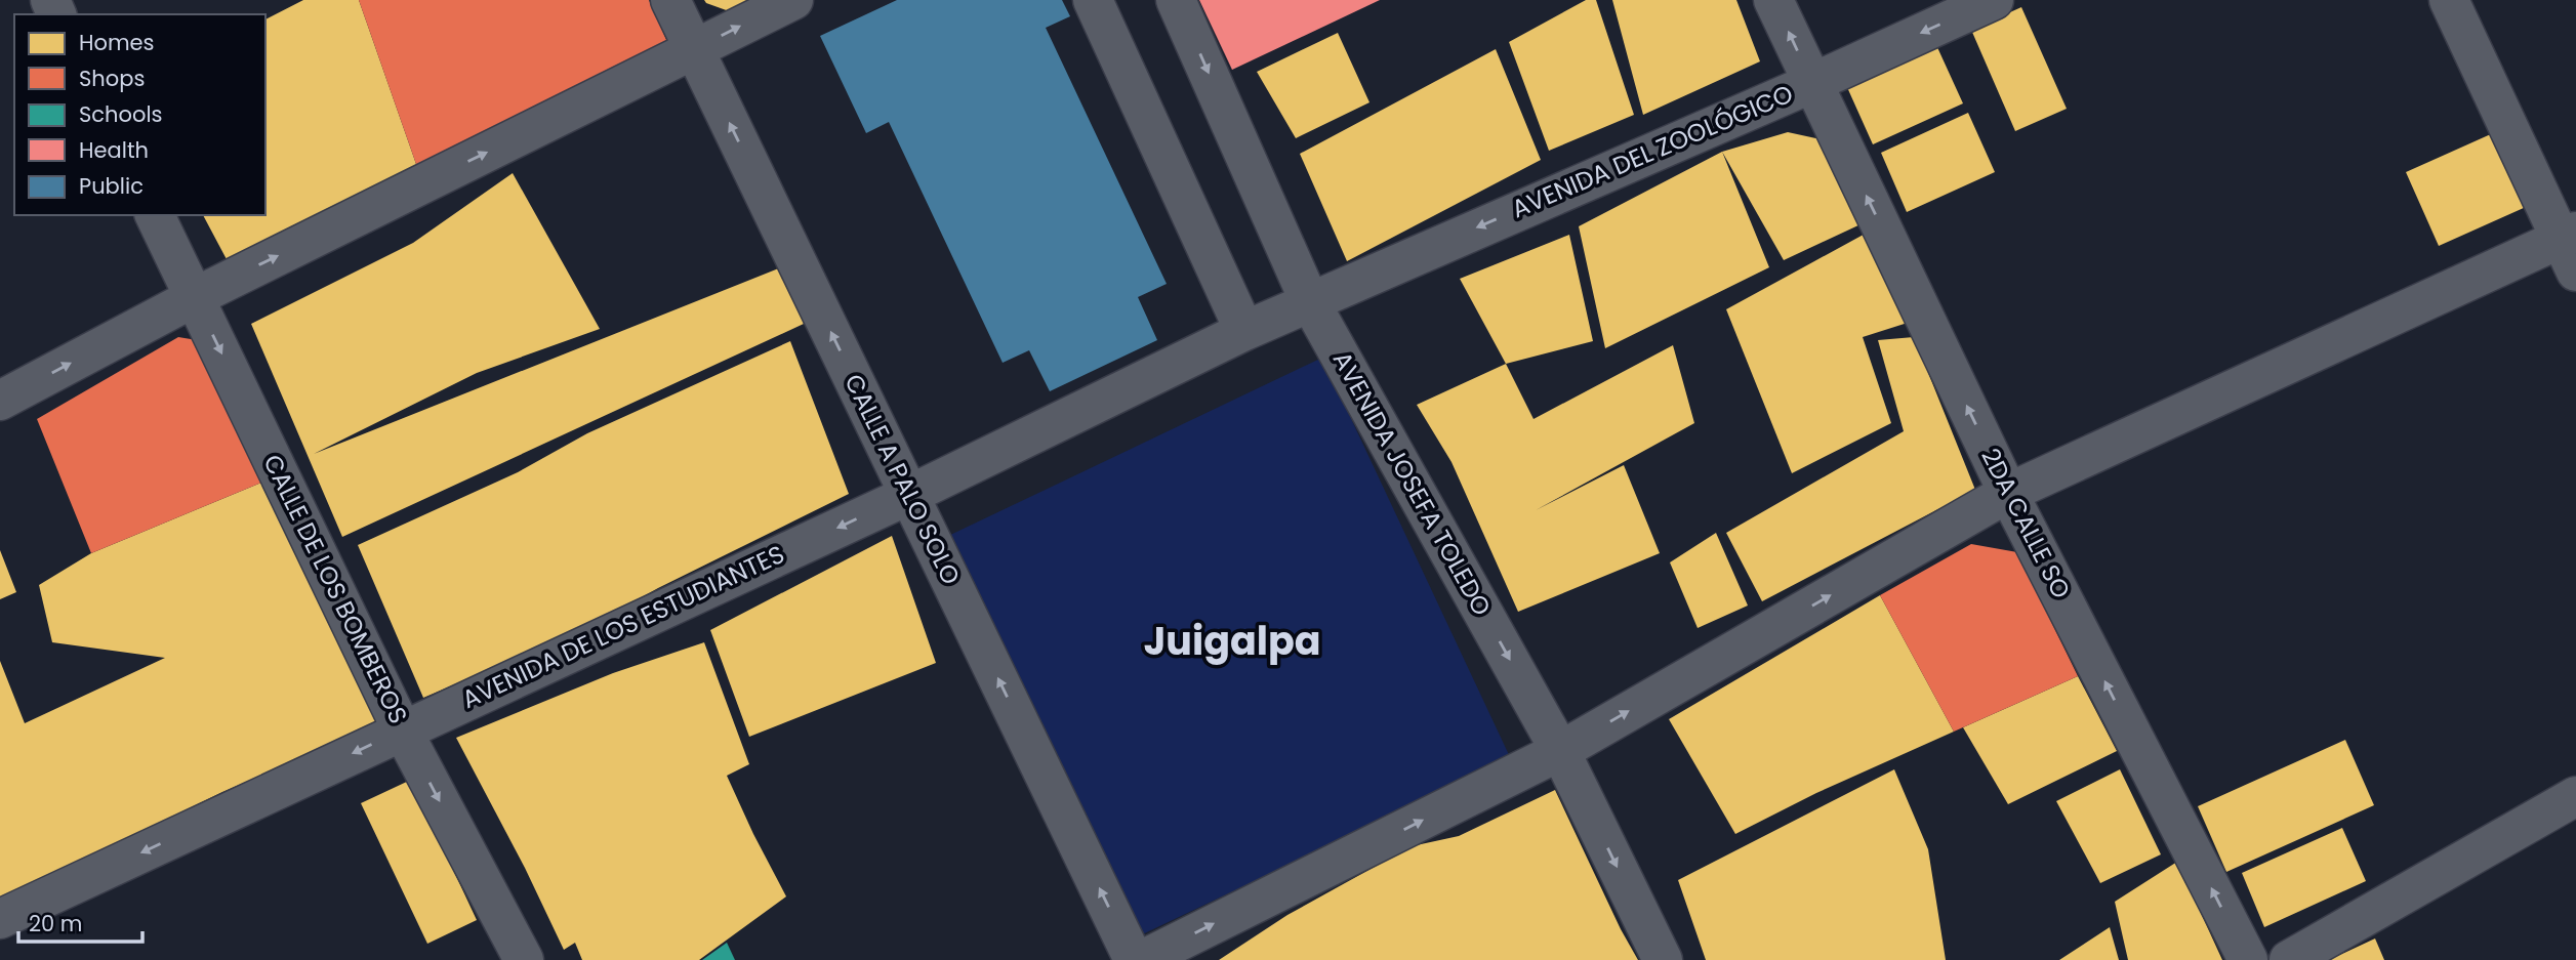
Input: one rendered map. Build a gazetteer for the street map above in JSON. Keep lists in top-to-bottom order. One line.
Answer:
{"streets":{"street":["AVENIDA DEL ZOOLÓGICO","CALLE A PALO SOLO","AVENIDA JOSEFA TOLEDO","2DA CALLE SO","CALLE DE LOS BOMBEROS","AVENIDA DE LOS ESTUDIANTES"]},"crossings":[["AVENIDA DEL ZOOLÓGICO","AVENIDA JOSEFA TOLEDO"],["AVENIDA DEL ZOOLÓGICO","2DA CALLE SO"],["AVENIDA DEL ZOOLÓGICO","AVENIDA DE LOS ESTUDIANTES"],["CALLE A PALO SOLO","AVENIDA DE LOS ESTUDIANTES"],["CALLE DE LOS BOMBEROS","AVENIDA DE LOS ESTUDIANTES"]],"one_way":["AVENIDA DEL ZOOLÓGICO","CALLE A PALO SOLO","2DA CALLE SO","CALLE DE LOS BOMBEROS","AVENIDA DE LOS ESTUDIANTES"],"districts":["Juigalpa"],"legend":["Homes","Shops","Schools","Health","Public"],"scale_bar":"20 m"}
